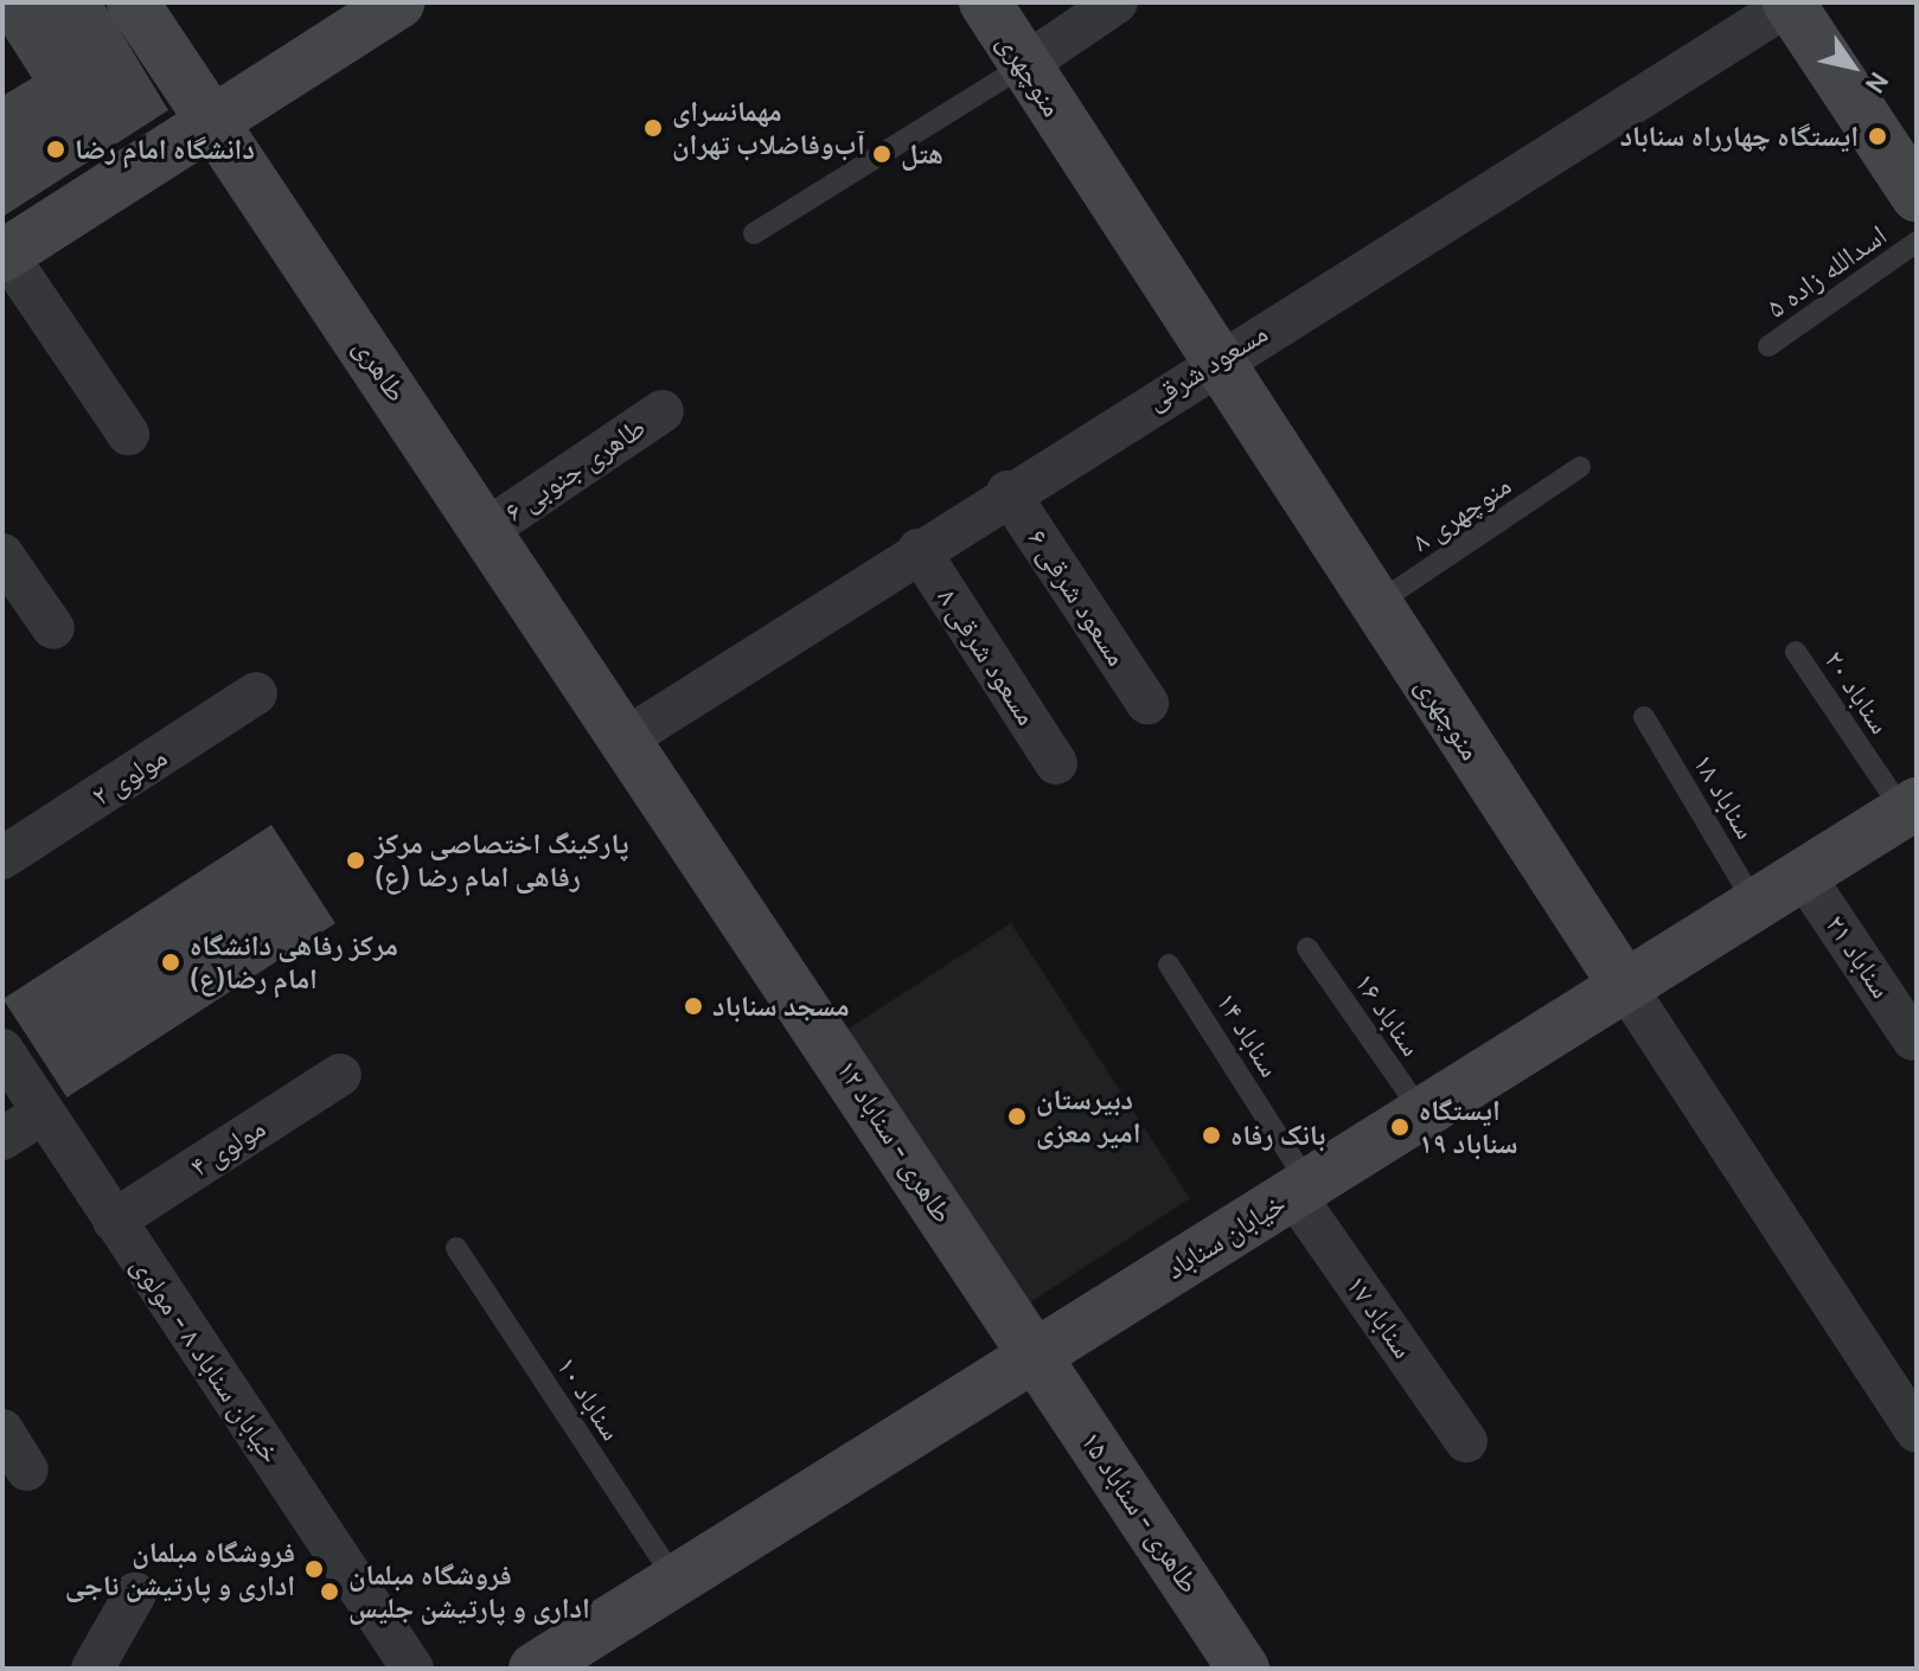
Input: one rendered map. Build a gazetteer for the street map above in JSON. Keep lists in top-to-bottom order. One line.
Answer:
{"streets":{"street":["منوچهری","مسعود شرقی","طاهری","طاهری جنوبی ۶","مسعود شرقی ۶","مسعود شرقی ۸","مولوی ۲","سناباد ۲۱","طاهری - سناباد ۱۲","مولوی ۴","خیابان سناباد","سناباد ۱۷","خیابان سناباد ۸ - مولوی","طاهری - سناباد ۱۵"],"lane":["اسدالله زاده ۵","منوچهری ۸","سناباد ۲۰","سناباد ۱۸","سناباد ۱۶","سناباد ۱۴","سناباد ۱۰"]},"crossings":[["منوچهری","مسعود شرقی"],["منوچهری","منوچهری ۸"],["منوچهری","خیابان سناباد"],["مسعود شرقی","طاهری"],["مسعود شرقی","مسعود شرقی ۶"],["مسعود شرقی","مسعود شرقی ۸"],["مسعود شرقی","طاهری - سناباد ۱۲"],["طاهری","طاهری جنوبی ۶"],["طاهری","طاهری - سناباد ۱۲"],["سناباد ۲۰","خیابان سناباد"],["سناباد ۱۸","خیابان سناباد"],["سناباد ۲۱","خیابان سناباد"],["سناباد ۱۶","خیابان سناباد"],["سناباد ۱۴","خیابان سناباد"],["سناباد ۱۴","سناباد ۱۷"],["طاهری - سناباد ۱۲","خیابان سناباد"],["طاهری - سناباد ۱۲","طاهری - سناباد ۱۵"],["مولوی ۴","خیابان سناباد ۸ - مولوی"],["خیابان سناباد","سناباد ۱۷"],["خیابان سناباد","سناباد ۱۰"],["خیابان سناباد","طاهری - سناباد ۱۵"]],"places":["مهمانسرای آب‌و‌فاضلاب تهران","ایستگاه چهارراه سناباد","دانشگاه امام رضا","هتل","پارکینگ اختصاصی مرکز رفاهی امام رضا (ع)","مرکز رفاهی دانشگاه امام رضا(ع)","مسجد سناباد","دبیرستان امیر معزی","ایستگاه سناباد ۱۹","بانک رفاه","فروشگاه مبلمان اداری و پارتیشن ناجی","فروشگاه مبلمان اداری و پارتیشن جلیس"],"north":"bottom right"}
